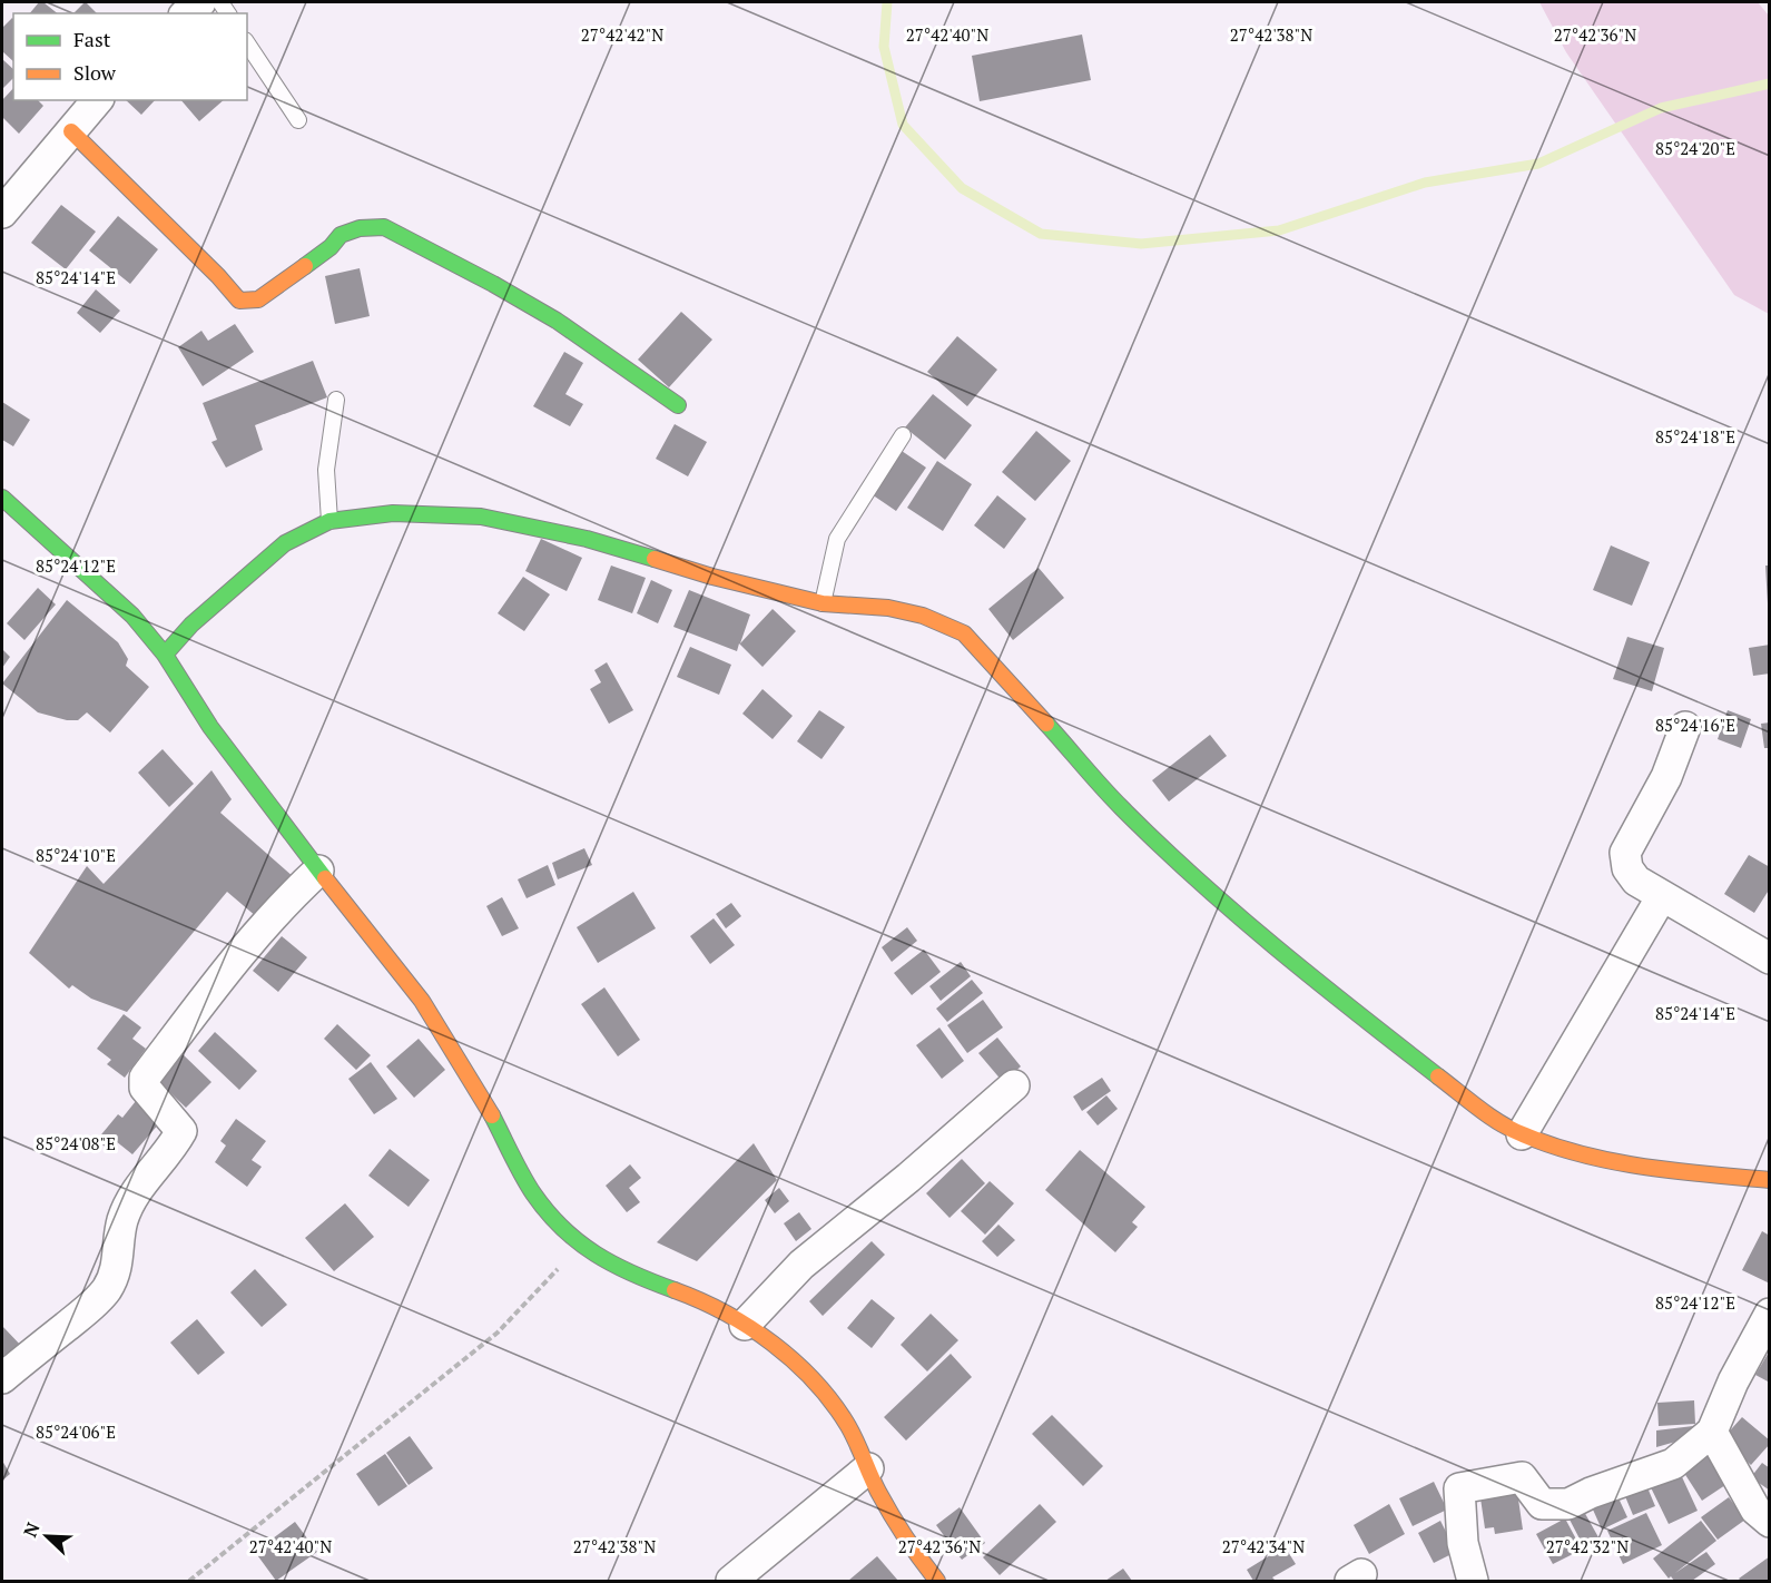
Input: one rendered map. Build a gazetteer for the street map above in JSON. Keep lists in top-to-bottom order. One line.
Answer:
{"legend":["Fast","Slow"],"north":"top left","coordinates":["27°42'42\"N","27°42'40\"N","27°42'38\"N","27°42'36\"N","85°24'20\"E","85°24'14\"E","85°24'18\"E","85°24'12\"E","85°24'16\"E","85°24'10\"E","85°24'08\"E","85°24'06\"E","27°42'34\"N","27°42'32\"N"]}
